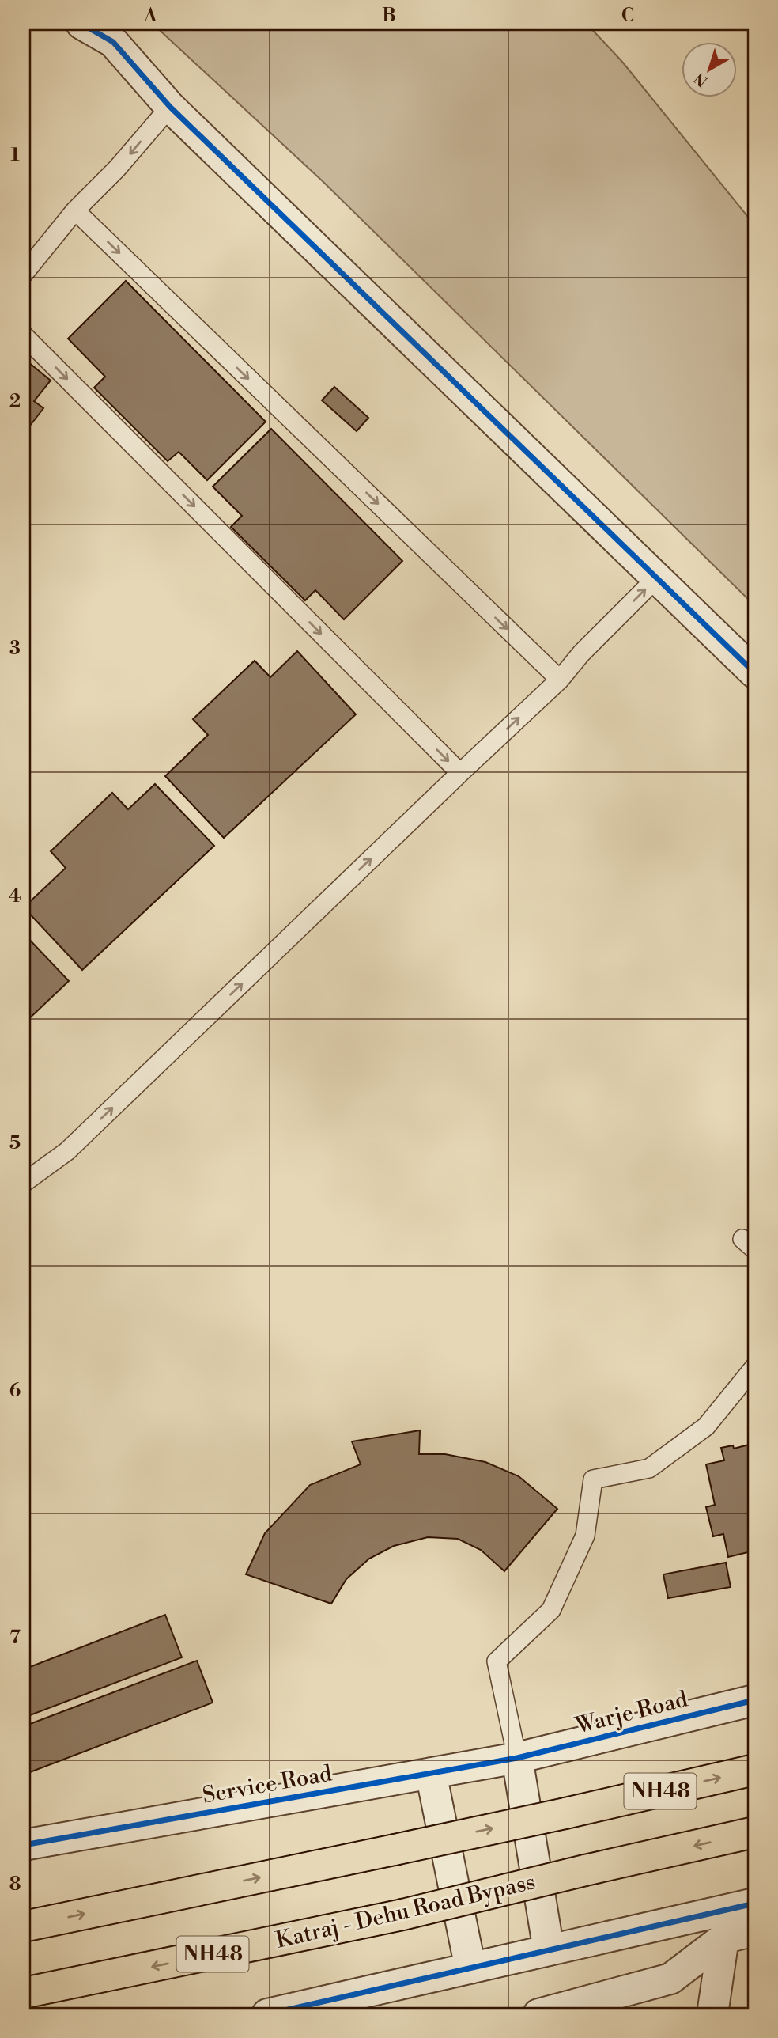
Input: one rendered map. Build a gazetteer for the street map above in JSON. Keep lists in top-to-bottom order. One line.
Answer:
{"streets":{"highway":["NH48","Katraj - Dehu Road Bypass"],"street":["Warje Road","Service Road"]},"crossings":[["Warje Road","Service Road"]],"north":"bottom left","grid":{"columns":["A","B","C"],"rows":["1","2","3","4","5","6","7","8"]}}
